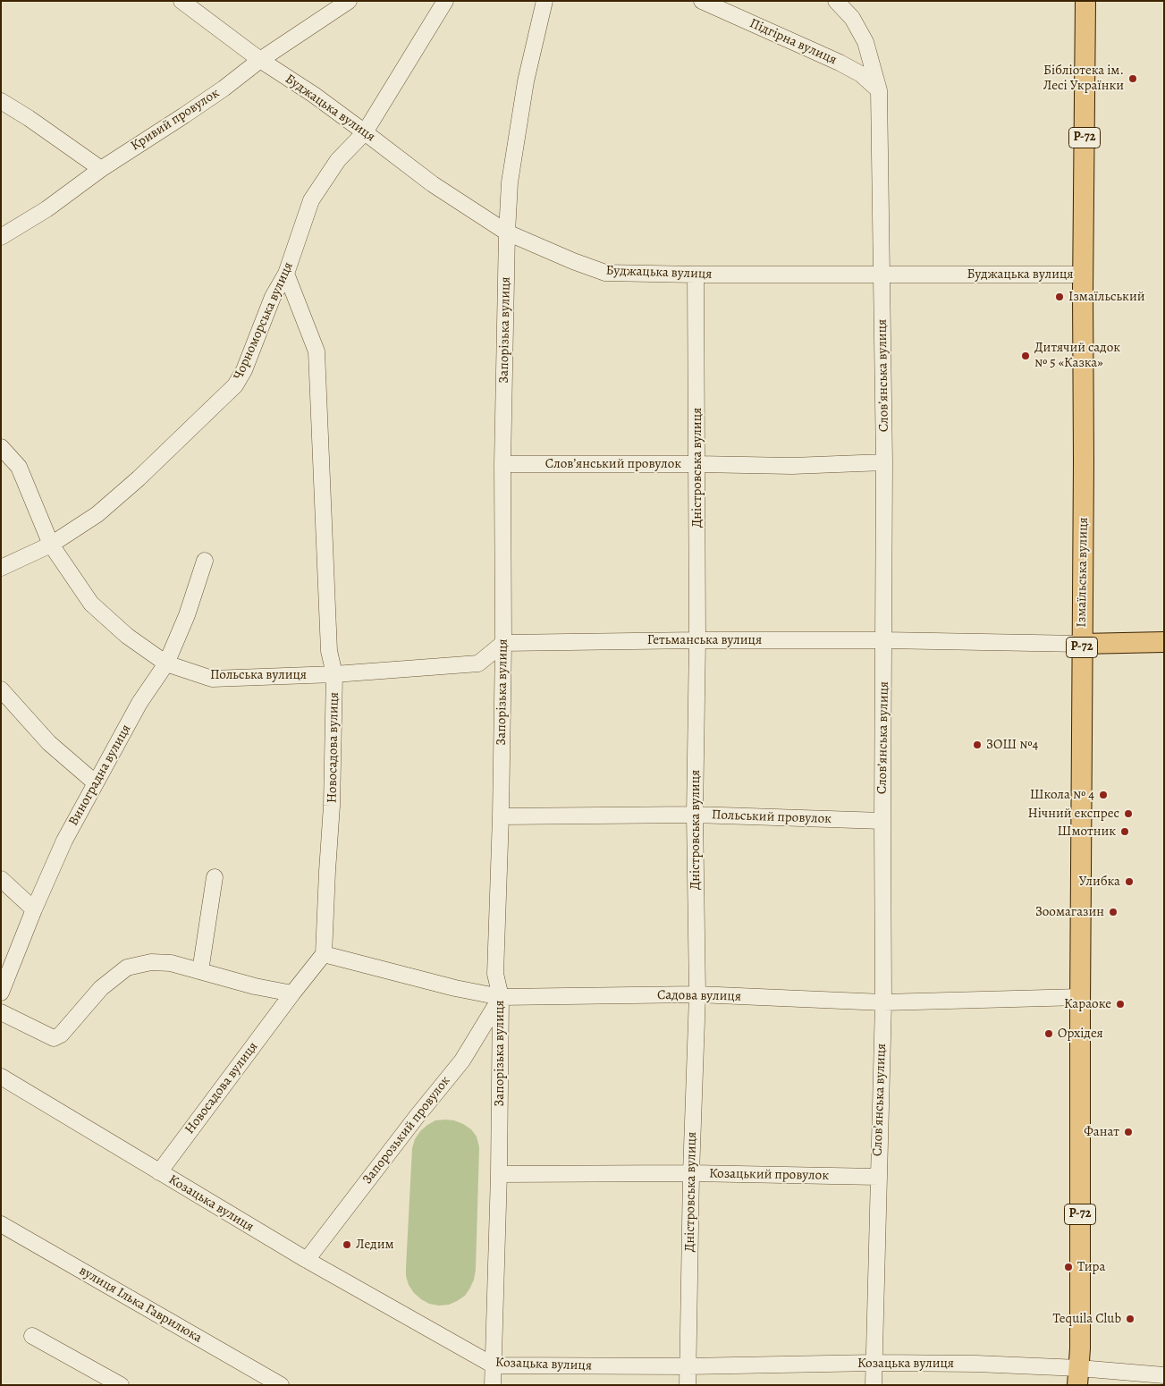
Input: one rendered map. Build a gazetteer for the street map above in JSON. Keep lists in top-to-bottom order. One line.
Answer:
{"streets":{"main road":["Р-72","Ізмаїльська вулиця"],"street":["Підгірна вулиця","Буджацька вулиця","Кривий провулок","Чорноморська вулиця","Запорізька вулиця","Словʼянська вулиця","Словʼянський провулок","Дністровська вулиця","Гетьманська вулиця","Польська вулиця","Новосадова вулиця","Виноградна вулиця","Польський провулок","Садова вулиця","Запорозький провулок","Козацький провулок","Козацька вулиця","вулиця Ілька Гаврилюка"]},"crossings":[["Підгірна вулиця","Словʼянська вулиця"],["Буджацька вулиця","Кривий провулок"],["Буджацька вулиця","Чорноморська вулиця"],["Буджацька вулиця","Запорізька вулиця"],["Буджацька вулиця","Словʼянська вулиця"],["Буджацька вулиця","Дністровська вулиця"],["Буджацька вулиця","Ізмаїльська вулиця"],["Чорноморська вулиця","Польська вулиця"],["Чорноморська вулиця","Новосадова вулиця"],["Запорізька вулиця","Словʼянський провулок"],["Запорізька вулиця","Гетьманська вулиця"],["Запорізька вулиця","Польський провулок"],["Запорізька вулиця","Садова вулиця"],["Запорізька вулиця","Запорозький провулок"],["Запорізька вулиця","Козацький провулок"],["Запорізька вулиця","Козацька вулиця"],["Словʼянська вулиця","Словʼянський провулок"],["Словʼянська вулиця","Гетьманська вулиця"],["Словʼянська вулиця","Польський провулок"],["Словʼянська вулиця","Садова вулиця"],["Словʼянська вулиця","Козацький провулок"],["Словʼянська вулиця","Козацька вулиця"],["Словʼянський провулок","Дністровська вулиця"],["Дністровська вулиця","Гетьманська вулиця"],["Дністровська вулиця","Польський провулок"],["Дністровська вулиця","Садова вулиця"],["Дністровська вулиця","Козацький провулок"],["Дністровська вулиця","Козацька вулиця"],["Ізмаїльська вулиця","Гетьманська вулиця"],["Ізмаїльська вулиця","Садова вулиця"],["Ізмаїльська вулиця","Козацька вулиця"],["Польська вулиця","Новосадова вулиця"],["Польська вулиця","Виноградна вулиця"],["Новосадова вулиця","Садова вулиця"],["Новосадова вулиця","Козацька вулиця"],["Садова вулиця","Запорозький провулок"],["Запорозький провулок","Козацька вулиця"]],"places":["Бібліотека ім. Лесі Українки","Ізмаїльський","Дитячий садок № 5 «Казка»","ЗОШ №4","Школа № 4","Нічний експрес","Шмотник","Улибка","Зоомагазин","Караоке","Орхідея","Фанат","Ледим","Тира","Tequila Club"]}
